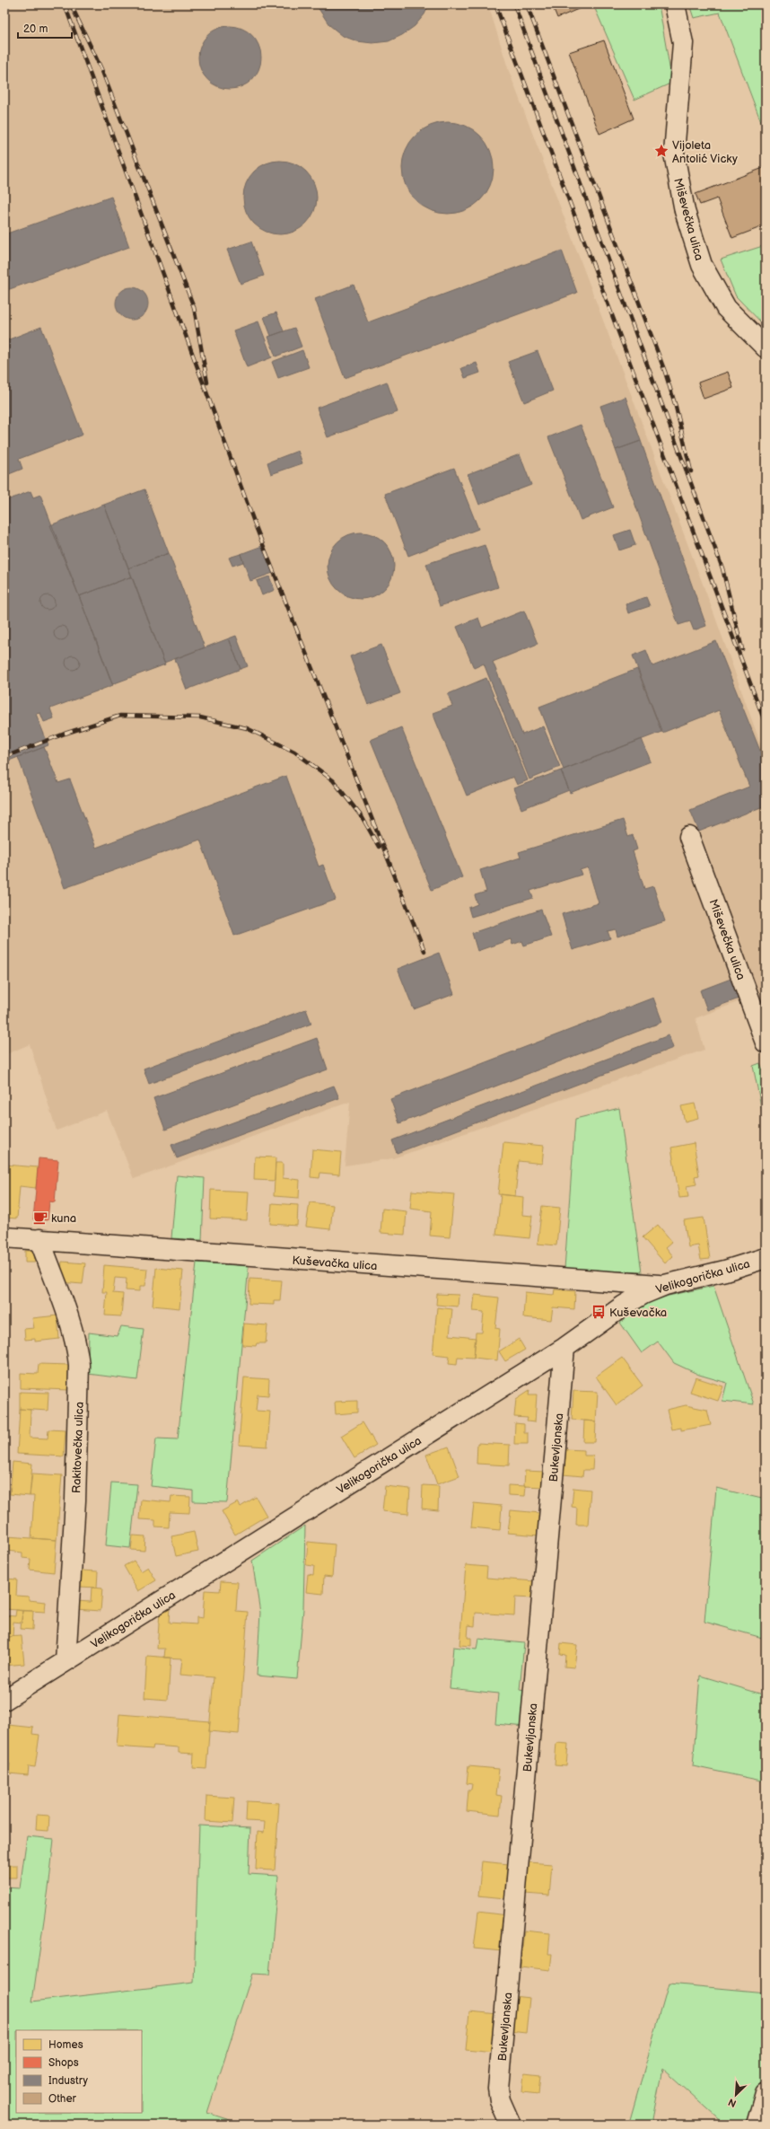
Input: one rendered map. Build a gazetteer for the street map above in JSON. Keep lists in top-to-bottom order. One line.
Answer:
{"streets":{"street":["Miševečka ulica","Kuševačka ulica","Velikogorička ulica","Rakitovečka ulica","Bukevljanska"]},"crossings":[["Kuševačka ulica","Velikogorička ulica"],["Kuševačka ulica","Rakitovečka ulica"],["Velikogorička ulica","Rakitovečka ulica"],["Velikogorička ulica","Bukevljanska"]],"places":{"place":["Vijoleta Antolić Vicky"],"cafe":["kuna"],"bus stop":["Kuševačka"]},"legend":["Homes","Shops","Industry","Other"],"scale_bar":"20 m","north":"bottom left"}
